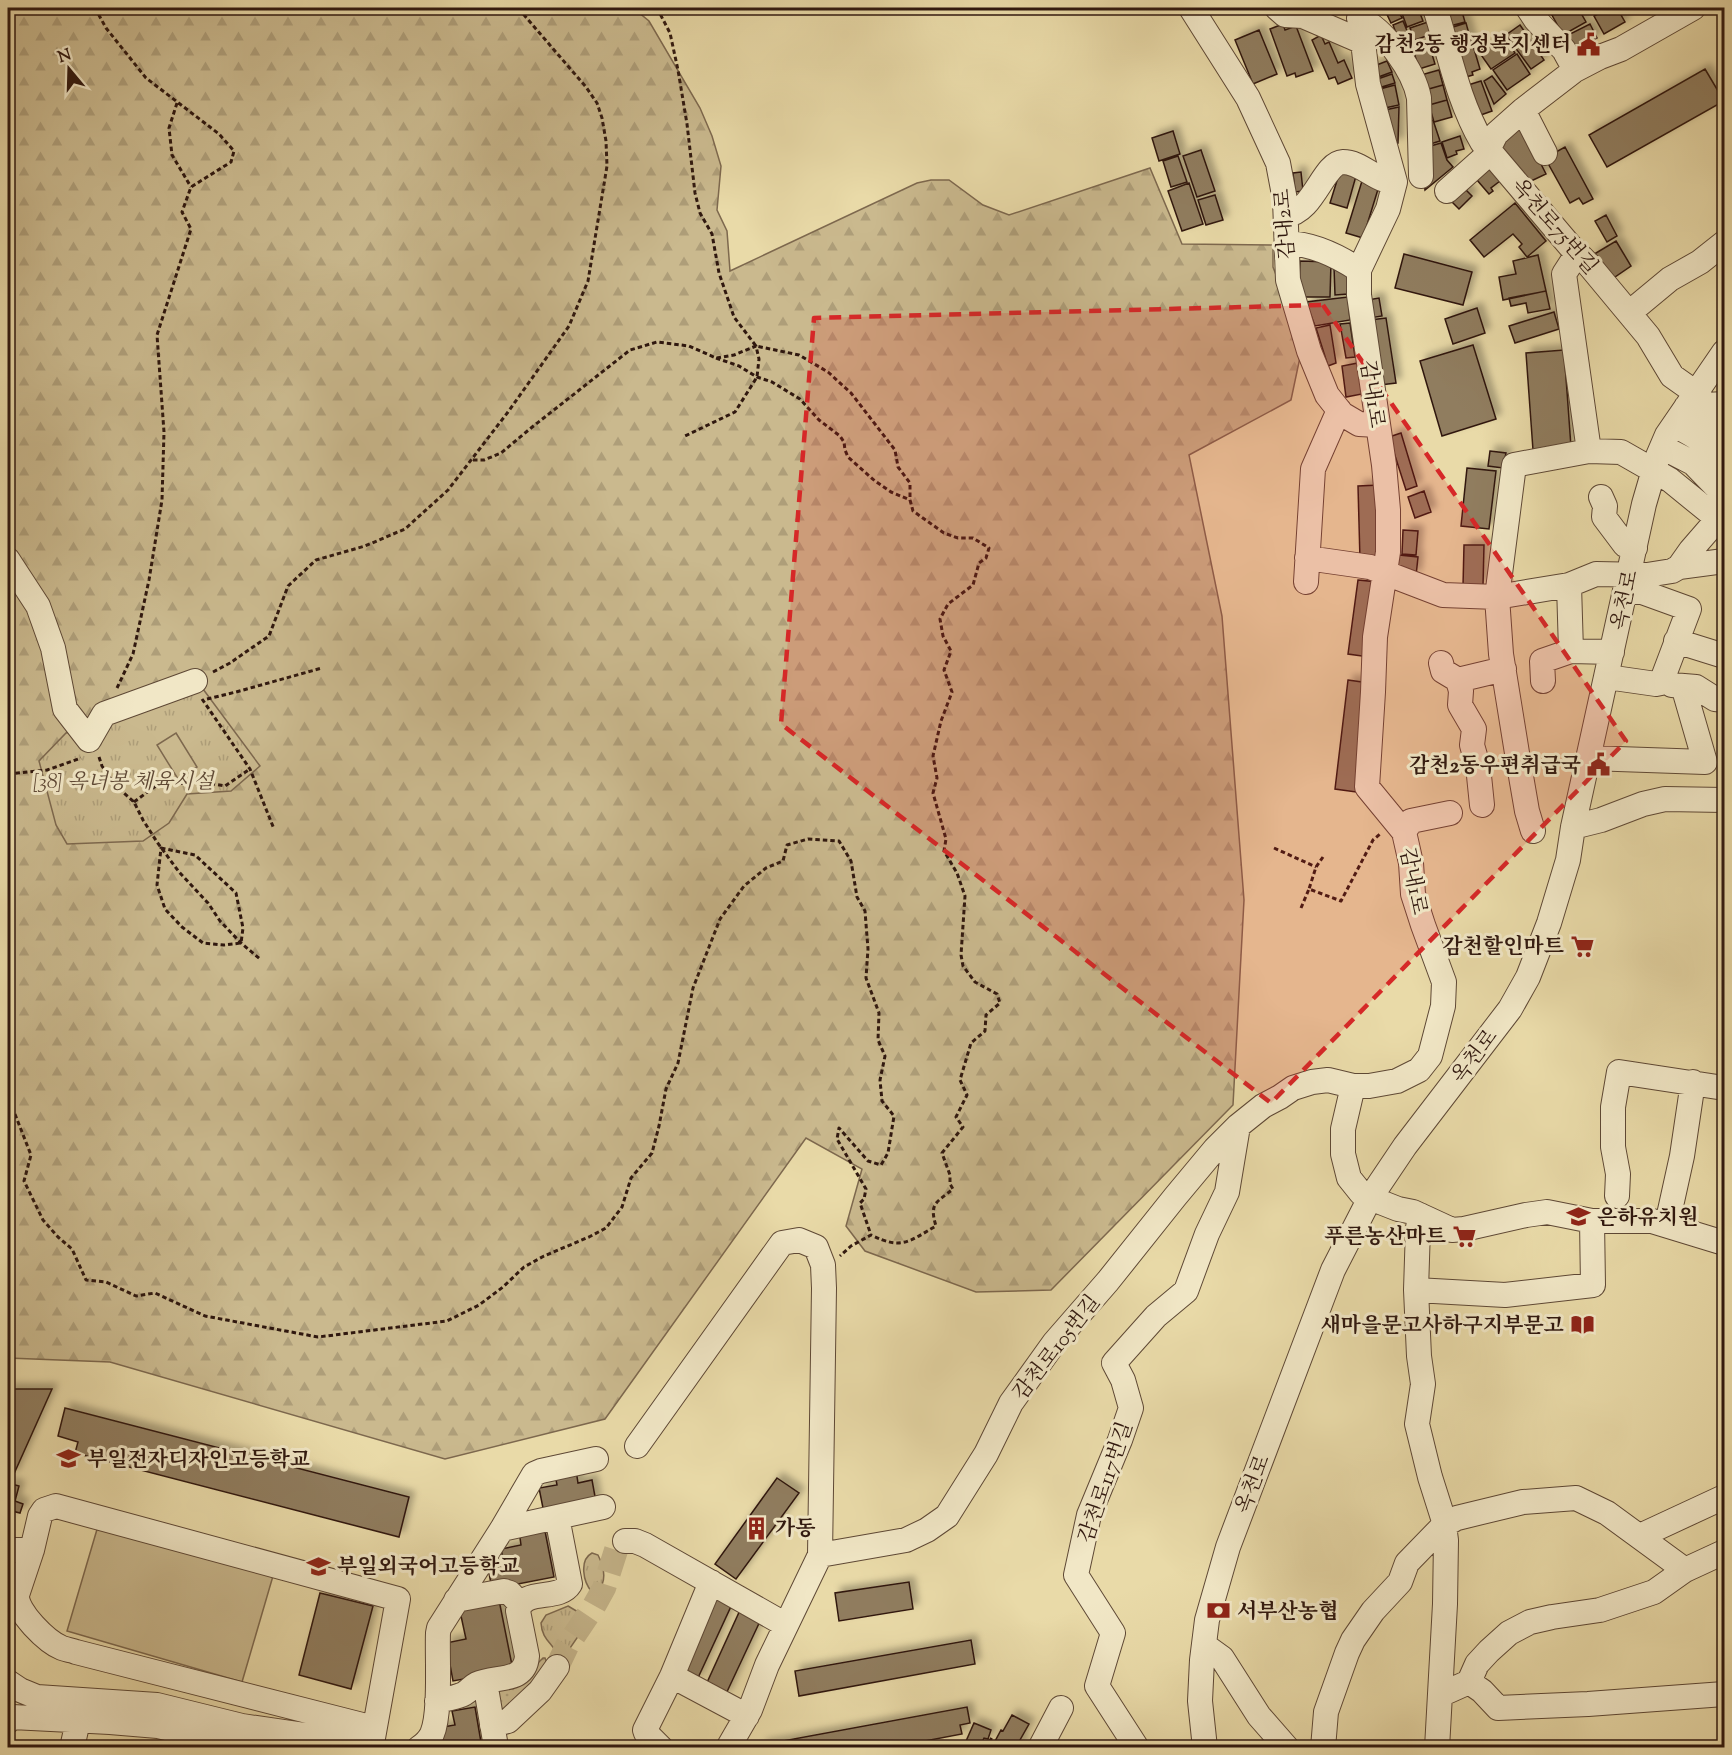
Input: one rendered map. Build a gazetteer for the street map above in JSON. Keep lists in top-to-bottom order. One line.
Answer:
{"streets":{"street":["감내2로","옥천로75번길","감내1로","옥천로","감천로105번길","감천로117번길"]},"crossings":[["감내2로","감내1로"],["옥천로75번길","옥천로"],["감내1로","감천로105번길"],["감천로105번길","감천로117번길"]],"parks":["[38] 옥녀봉 체육시설"],"places":{"public building":["감천2동 행정복지센터","감천2동우편취급국"],"supermarket":["감천할인마트","푸른농산마트"],"school or university":["은하유치원","부일전자디자인고등학교","부일외국어고등학교"],"library":["새마을문고사하구지부문고"],"building":["가동"],"bank":["서부산농협"]},"north":"top"}
